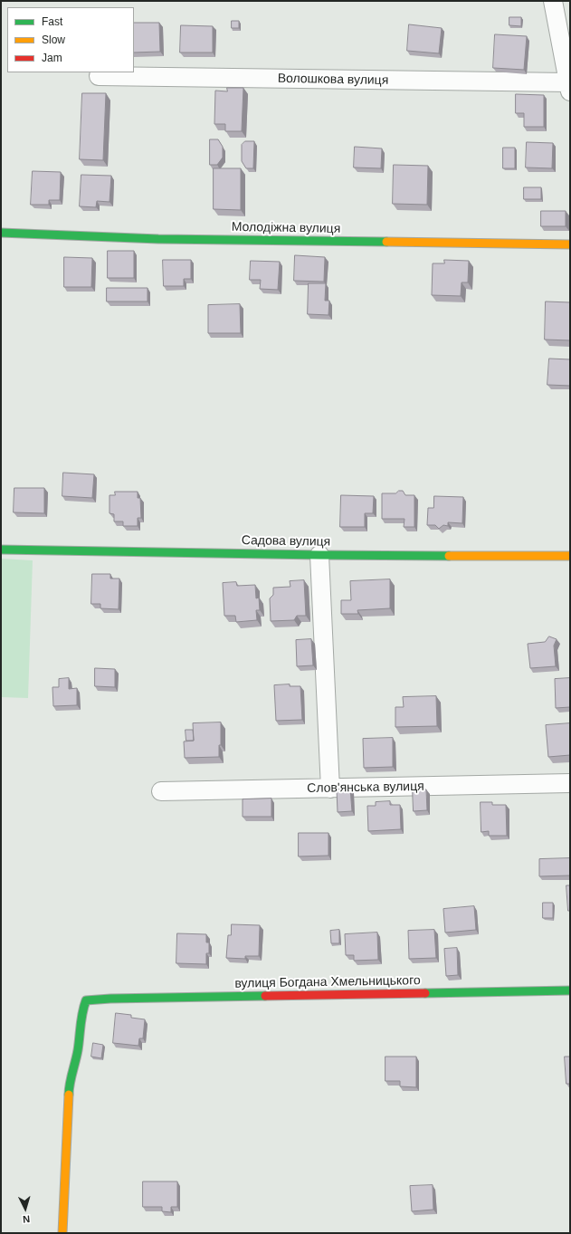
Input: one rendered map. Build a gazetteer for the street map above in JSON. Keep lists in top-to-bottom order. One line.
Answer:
{"streets":{"street":["Волошкова вулиця","Молодіжна вулиця","Садова вулиця","Слов'янська вулиця","вулиця Богдана Хмельницького"]},"legend":["Fast","Slow","Jam"],"north":"bottom"}
